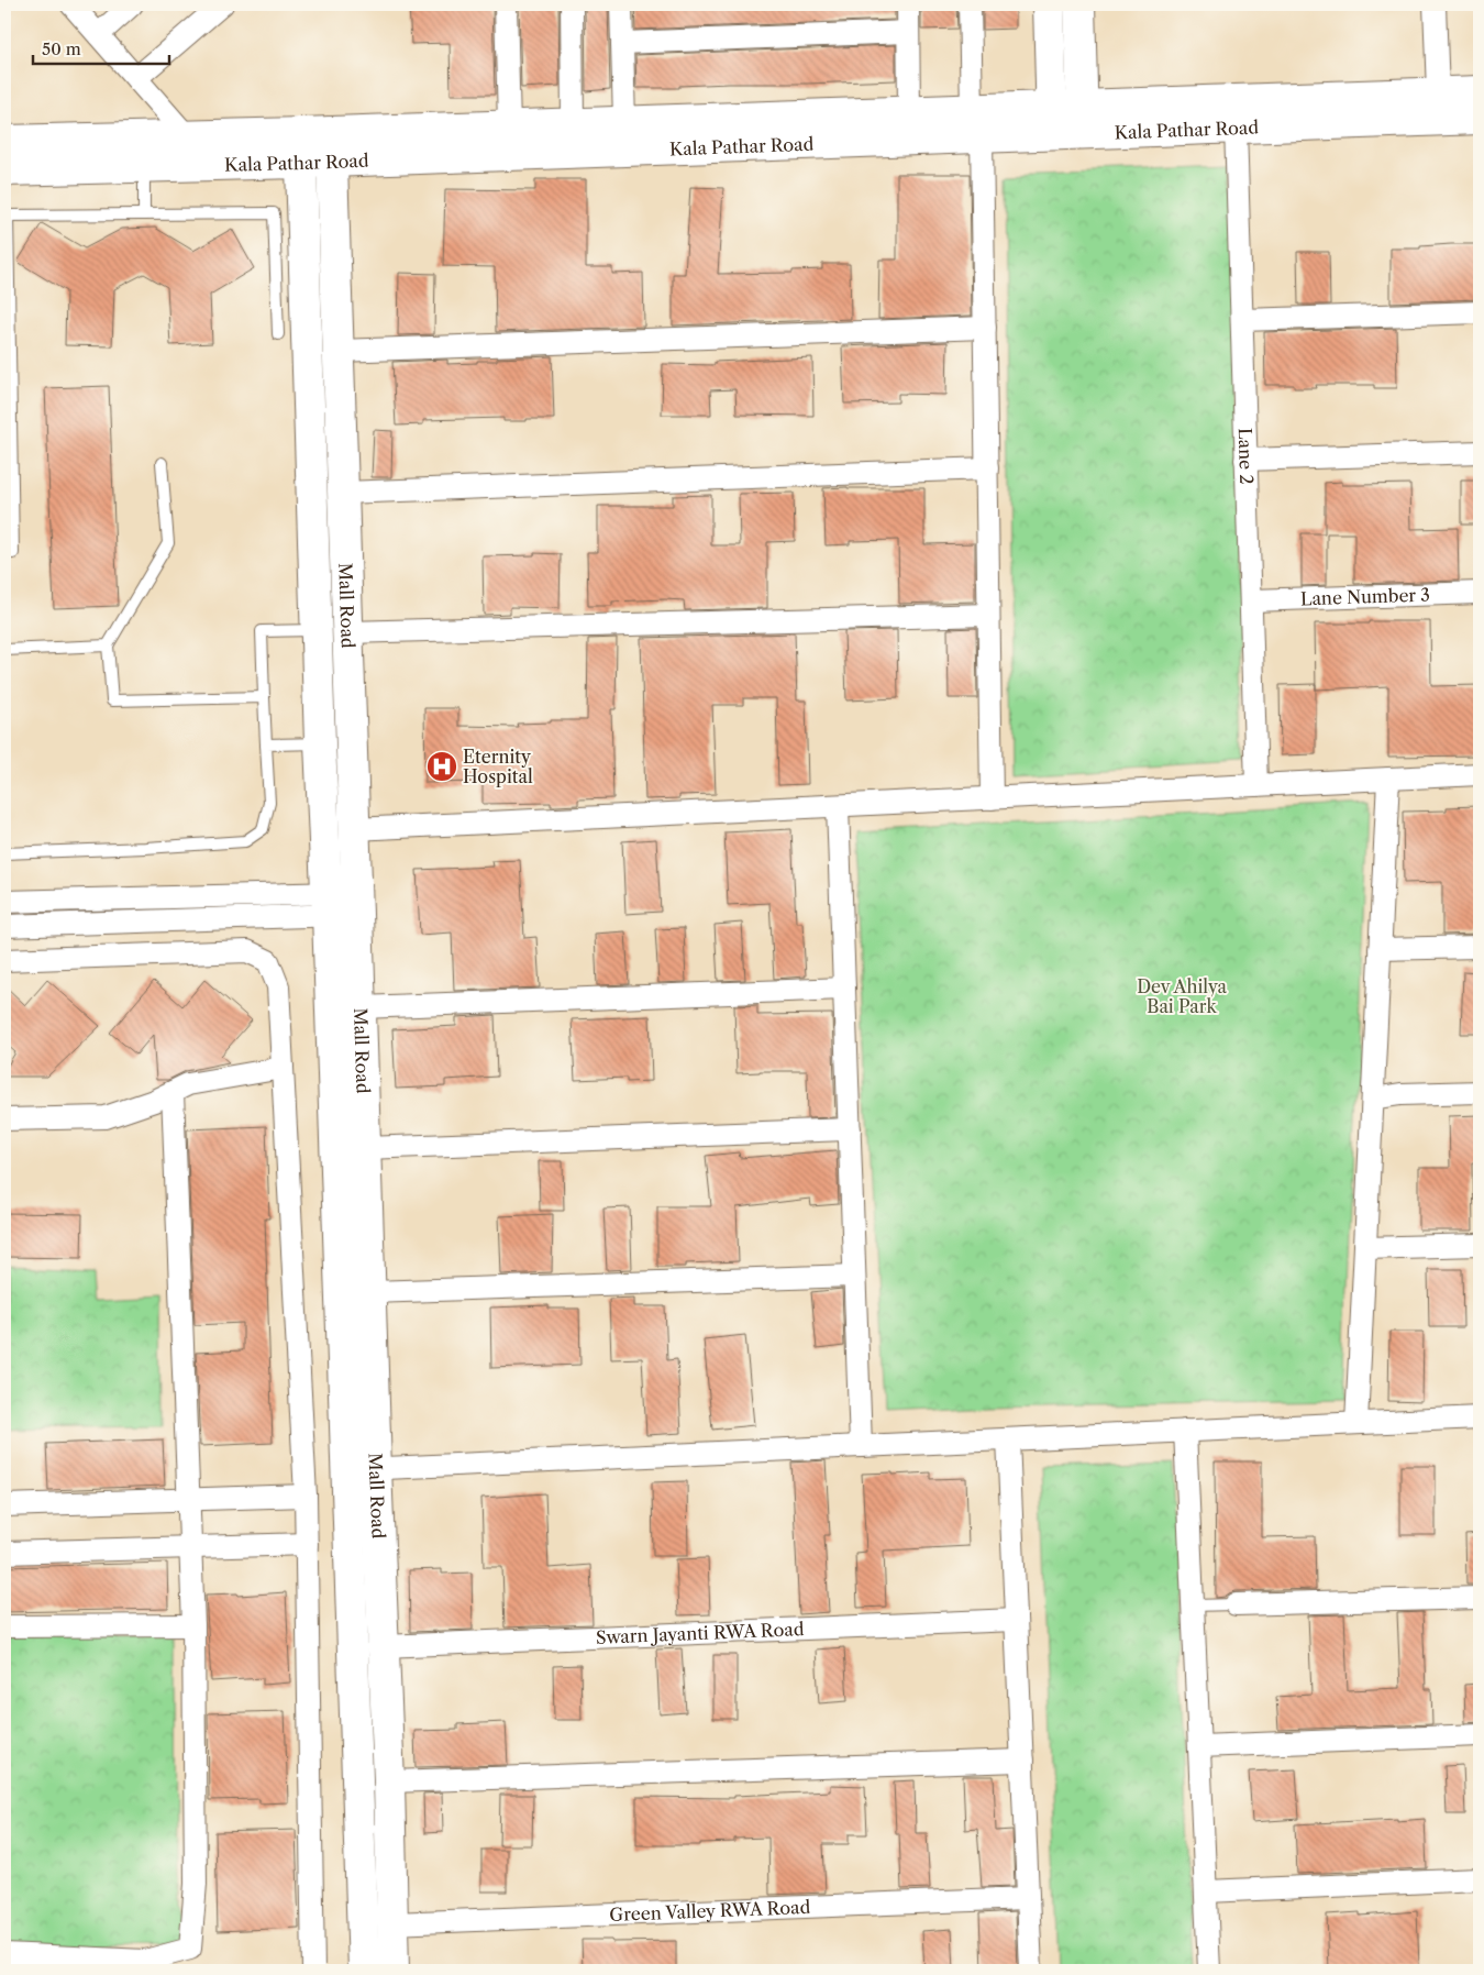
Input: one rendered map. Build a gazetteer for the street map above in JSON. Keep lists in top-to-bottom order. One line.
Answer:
{"streets":{"street":["Kala Pathar Road","Lane 2","Lane Number 3","Mall Road","Swarn Jayanti RWA Road","Green Valley RWA Road"]},"crossings":[["Kala Pathar Road","Lane 2"],["Kala Pathar Road","Mall Road"],["Lane 2","Lane Number 3"],["Mall Road","Swarn Jayanti RWA Road"],["Mall Road","Green Valley RWA Road"]],"parks":["Dev Ahilya Bai Park"],"places":{"hospital":["Eternity Hospital"]},"scale_bar":"50 m"}
